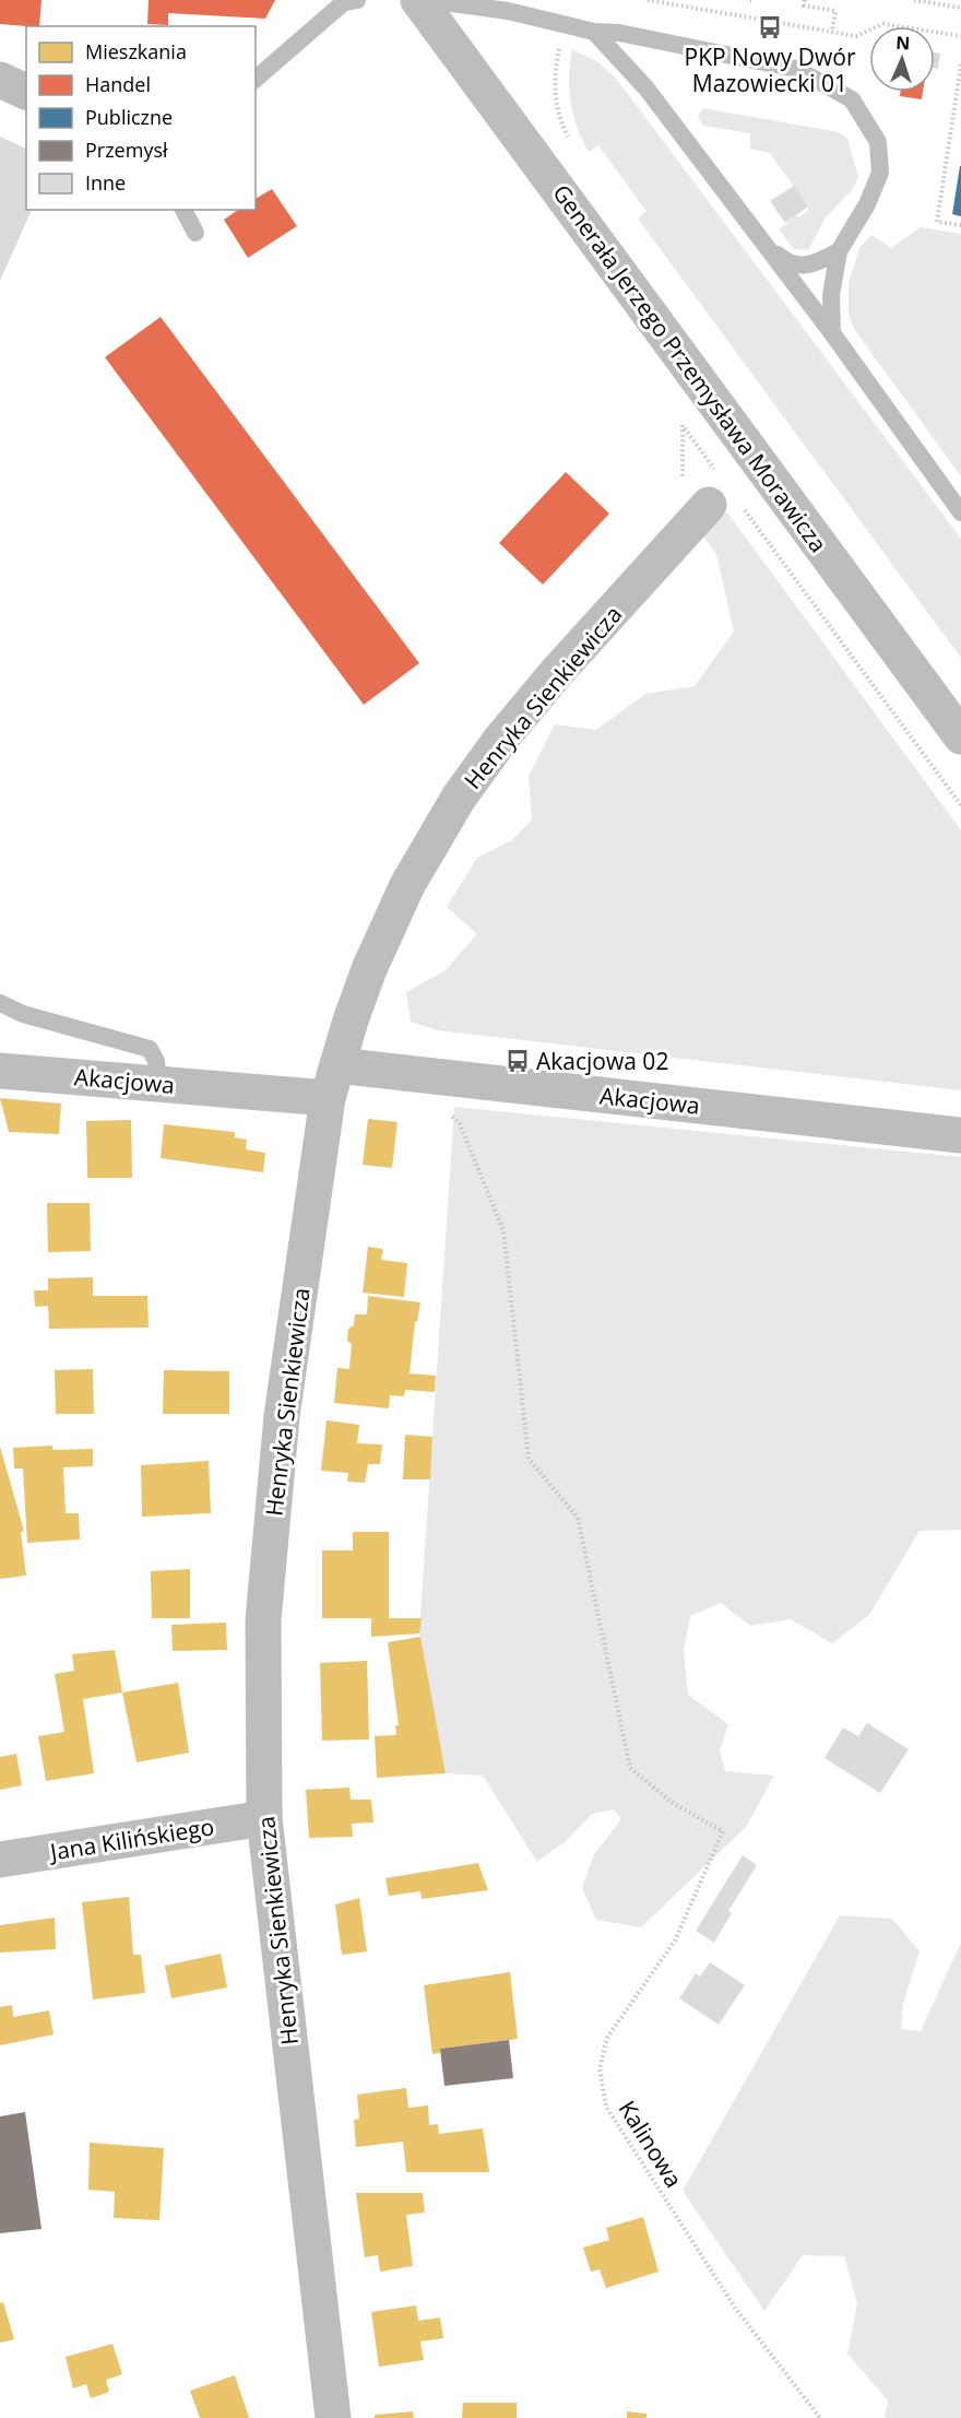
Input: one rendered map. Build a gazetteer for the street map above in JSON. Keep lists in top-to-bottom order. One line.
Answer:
{"streets":{"street":["Generała Jerzego Przemysława Morawicza","Henryka Sienkiewicza","Akacjowa","Jana Kilińskiego"],"path":["Kalinowa"]},"crossings":[["Henryka Sienkiewicza","Akacjowa"],["Henryka Sienkiewicza","Jana Kilińskiego"]],"places":{"bus stop":["PKP Nowy Dwór Mazowiecki 01","Akacjowa 02"]},"legend":["Mieszkania","Handel","Publiczne","Przemysł","Inne"],"north":"top"}
